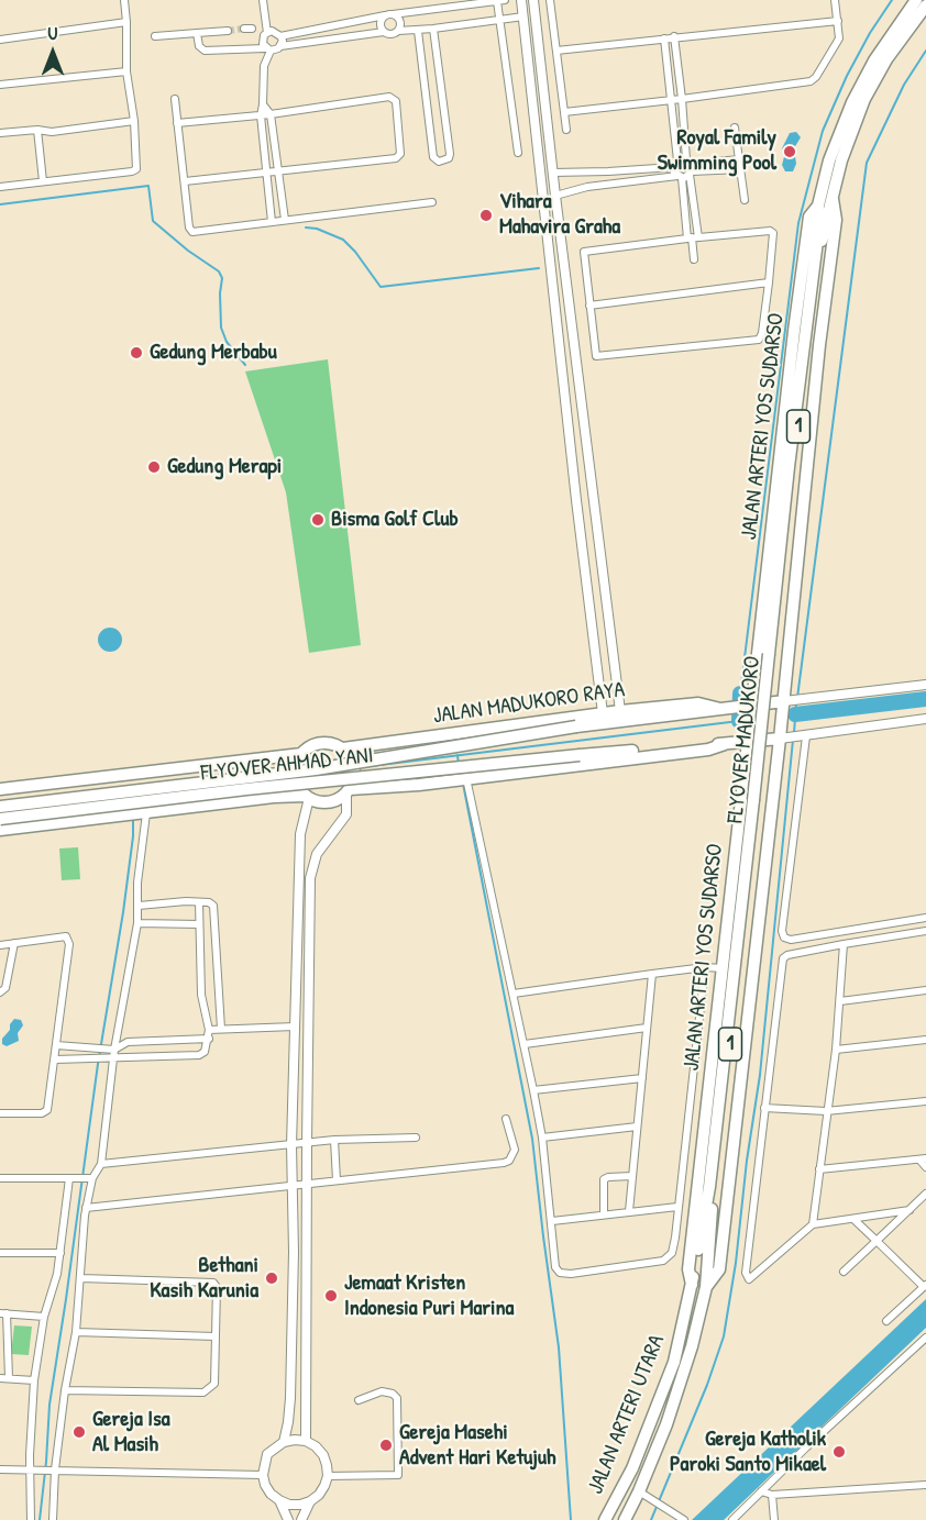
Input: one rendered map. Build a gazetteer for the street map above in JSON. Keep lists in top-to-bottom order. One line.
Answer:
{"streets":{"highway":["JALAN ARTERI YOS SUDARSO","1","JALAN MADUKORO RAYA","FLYOVER MADUKORO","FLYOVER AHMAD YANI","JALAN ARTERI UTARA"]},"crossings":[["JALAN ARTERI YOS SUDARSO","1"],["JALAN ARTERI YOS SUDARSO","JALAN MADUKORO RAYA"],["JALAN ARTERI YOS SUDARSO","FLYOVER MADUKORO"],["JALAN ARTERI YOS SUDARSO","JALAN ARTERI UTARA"],["1","FLYOVER MADUKORO"],["JALAN MADUKORO RAYA","FLYOVER AHMAD YANI"],["FLYOVER MADUKORO","JALAN ARTERI UTARA"]],"places":["Royal Family Swimming Pool","Vihara Mahavira Graha","Gedung Merbabu","Gedung Merapi","Bisma Golf Club","Bethani Kasih Karunia","Jemaat Kristen Indonesia Puri Marina","Gereja Isa Al Masih","Gereja Masehi Advent Hari Ketujuh","Gereja Katholik Paroki Santo Mikael"],"north":"top"}
